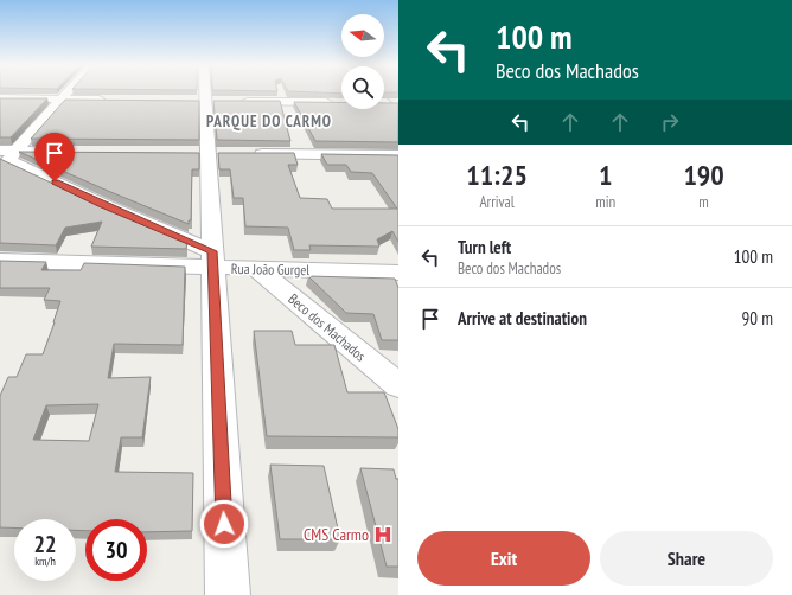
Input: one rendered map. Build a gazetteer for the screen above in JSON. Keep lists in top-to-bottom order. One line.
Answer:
{"streets":{"street":["Rua João Gurgel","Beco dos Machados"]},"crossings":[["Rua João Gurgel","Beco dos Machados"]],"districts":["PARQUE DO CARMO"],"places":{"hospital":["CMS Carmo"]},"north":"left","page":{"turn":["100 m","Beco dos Machados"],"eta":["11:25","Arrival","1","min","190","m"],"list":[{"name":"Turn left","note":"Beco dos Machados","value":"100 m"},{"name":"Arrive at destination","value":"90 m"}],"speed":"22 km/h","limit":"30","buttons":["Exit","Share"]}}
